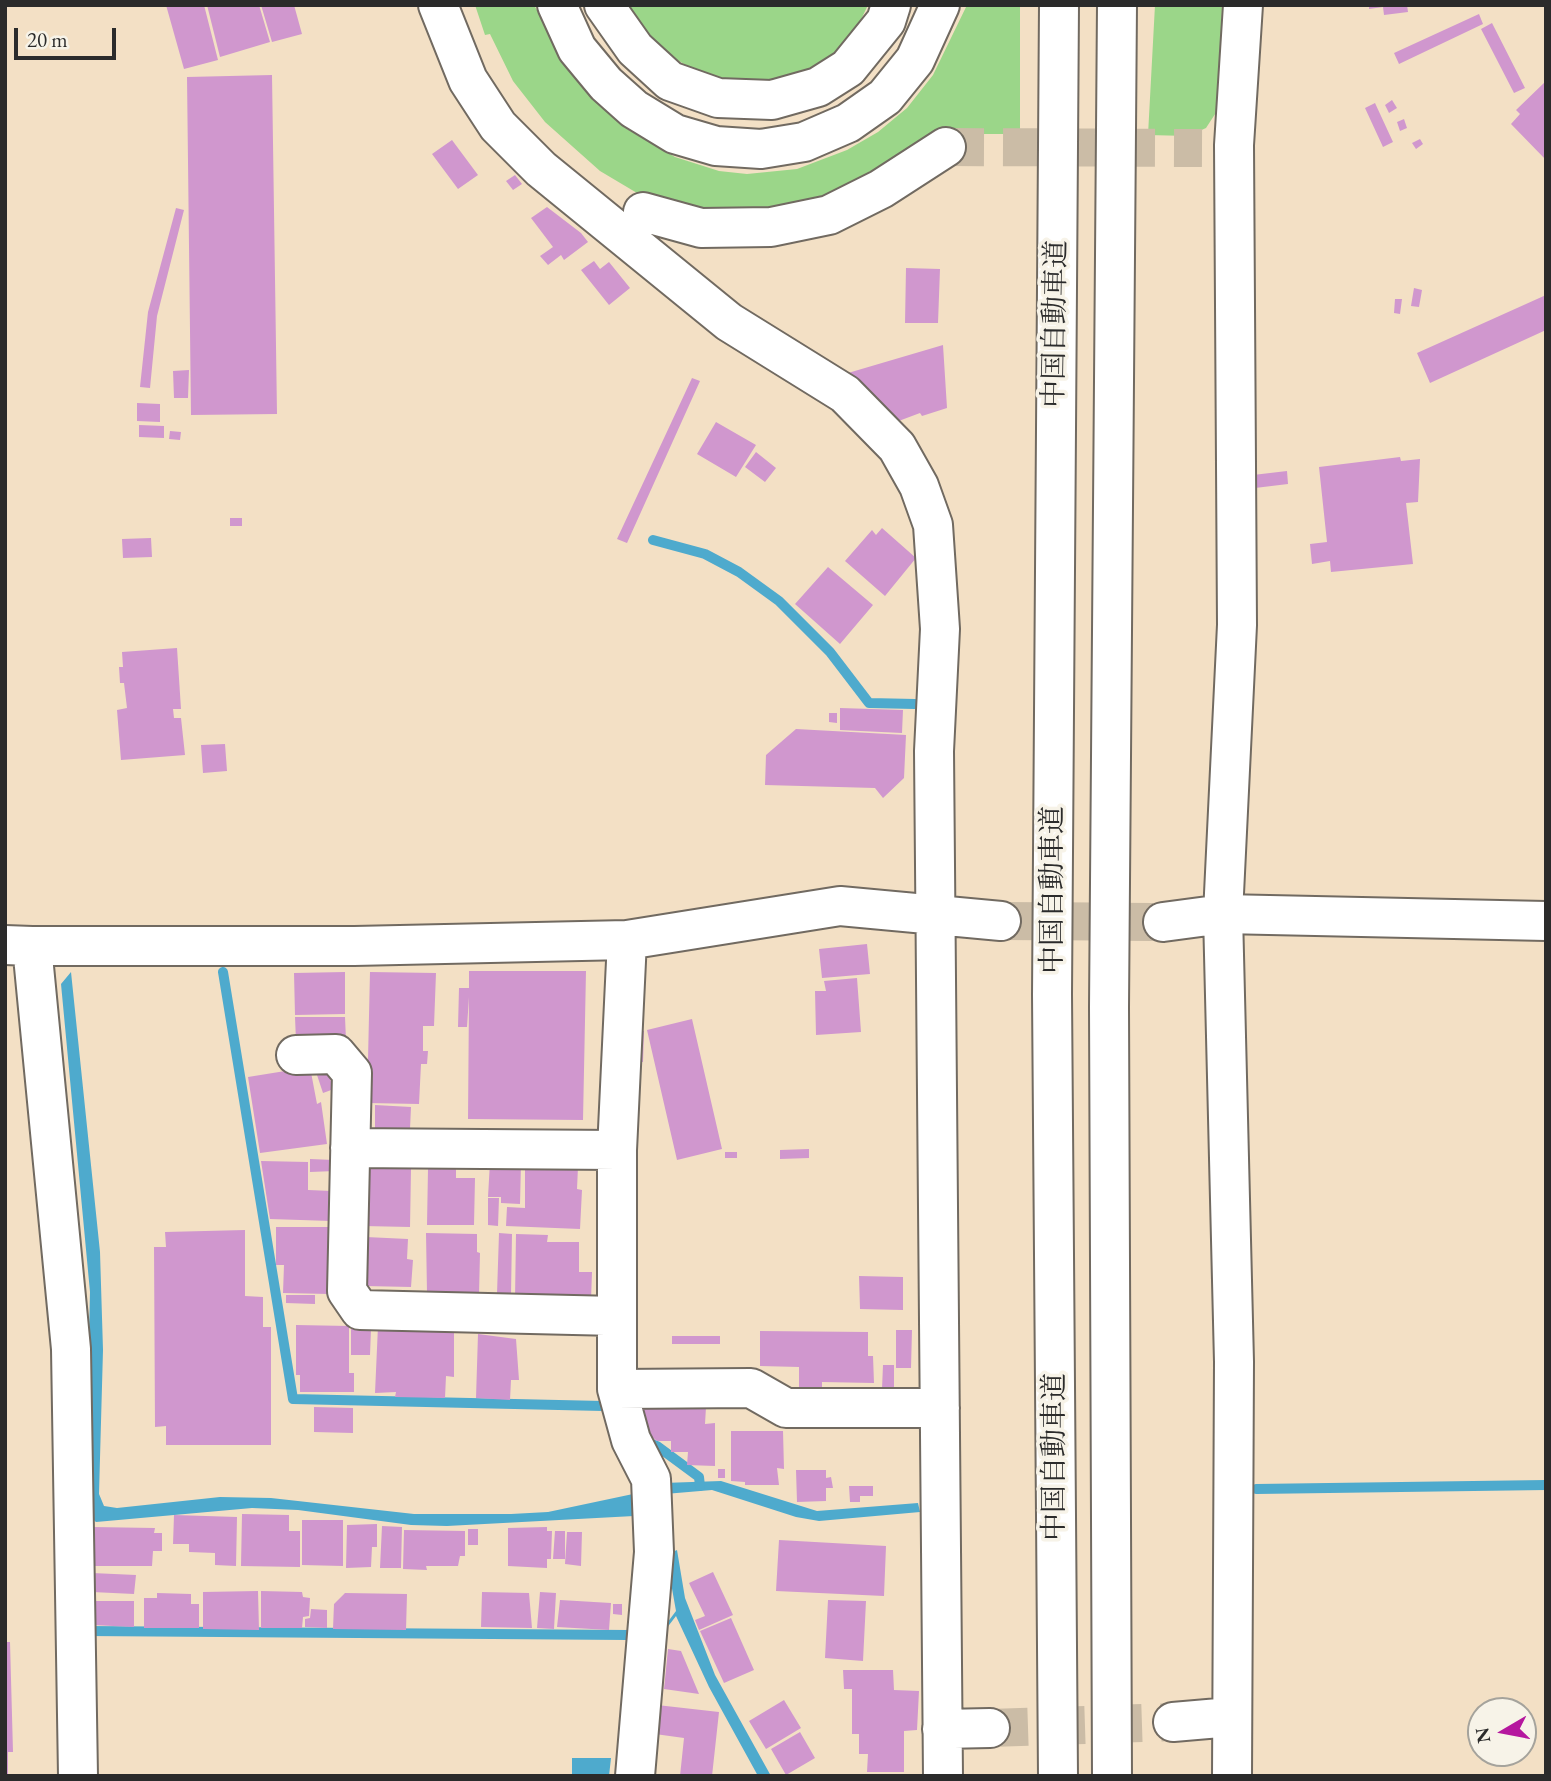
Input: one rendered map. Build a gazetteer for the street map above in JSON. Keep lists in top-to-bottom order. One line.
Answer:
{"streets":{"main road":["中国自動車道"]},"scale_bar":"20 m","north":"left"}
